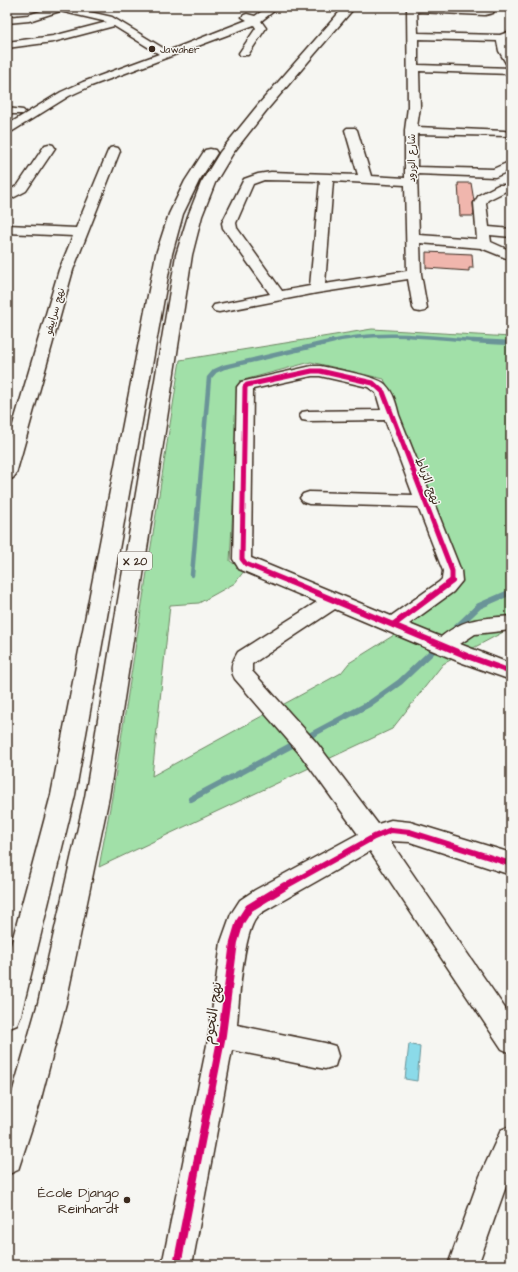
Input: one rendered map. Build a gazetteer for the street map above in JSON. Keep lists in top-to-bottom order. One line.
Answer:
{"streets":{"highway":["X 20"],"street":["شارع الورود","نهج سراييفو","نهج الرّباط","نهج النجوم"]},"places":["Jawaher","École Django Reinhardt"]}
